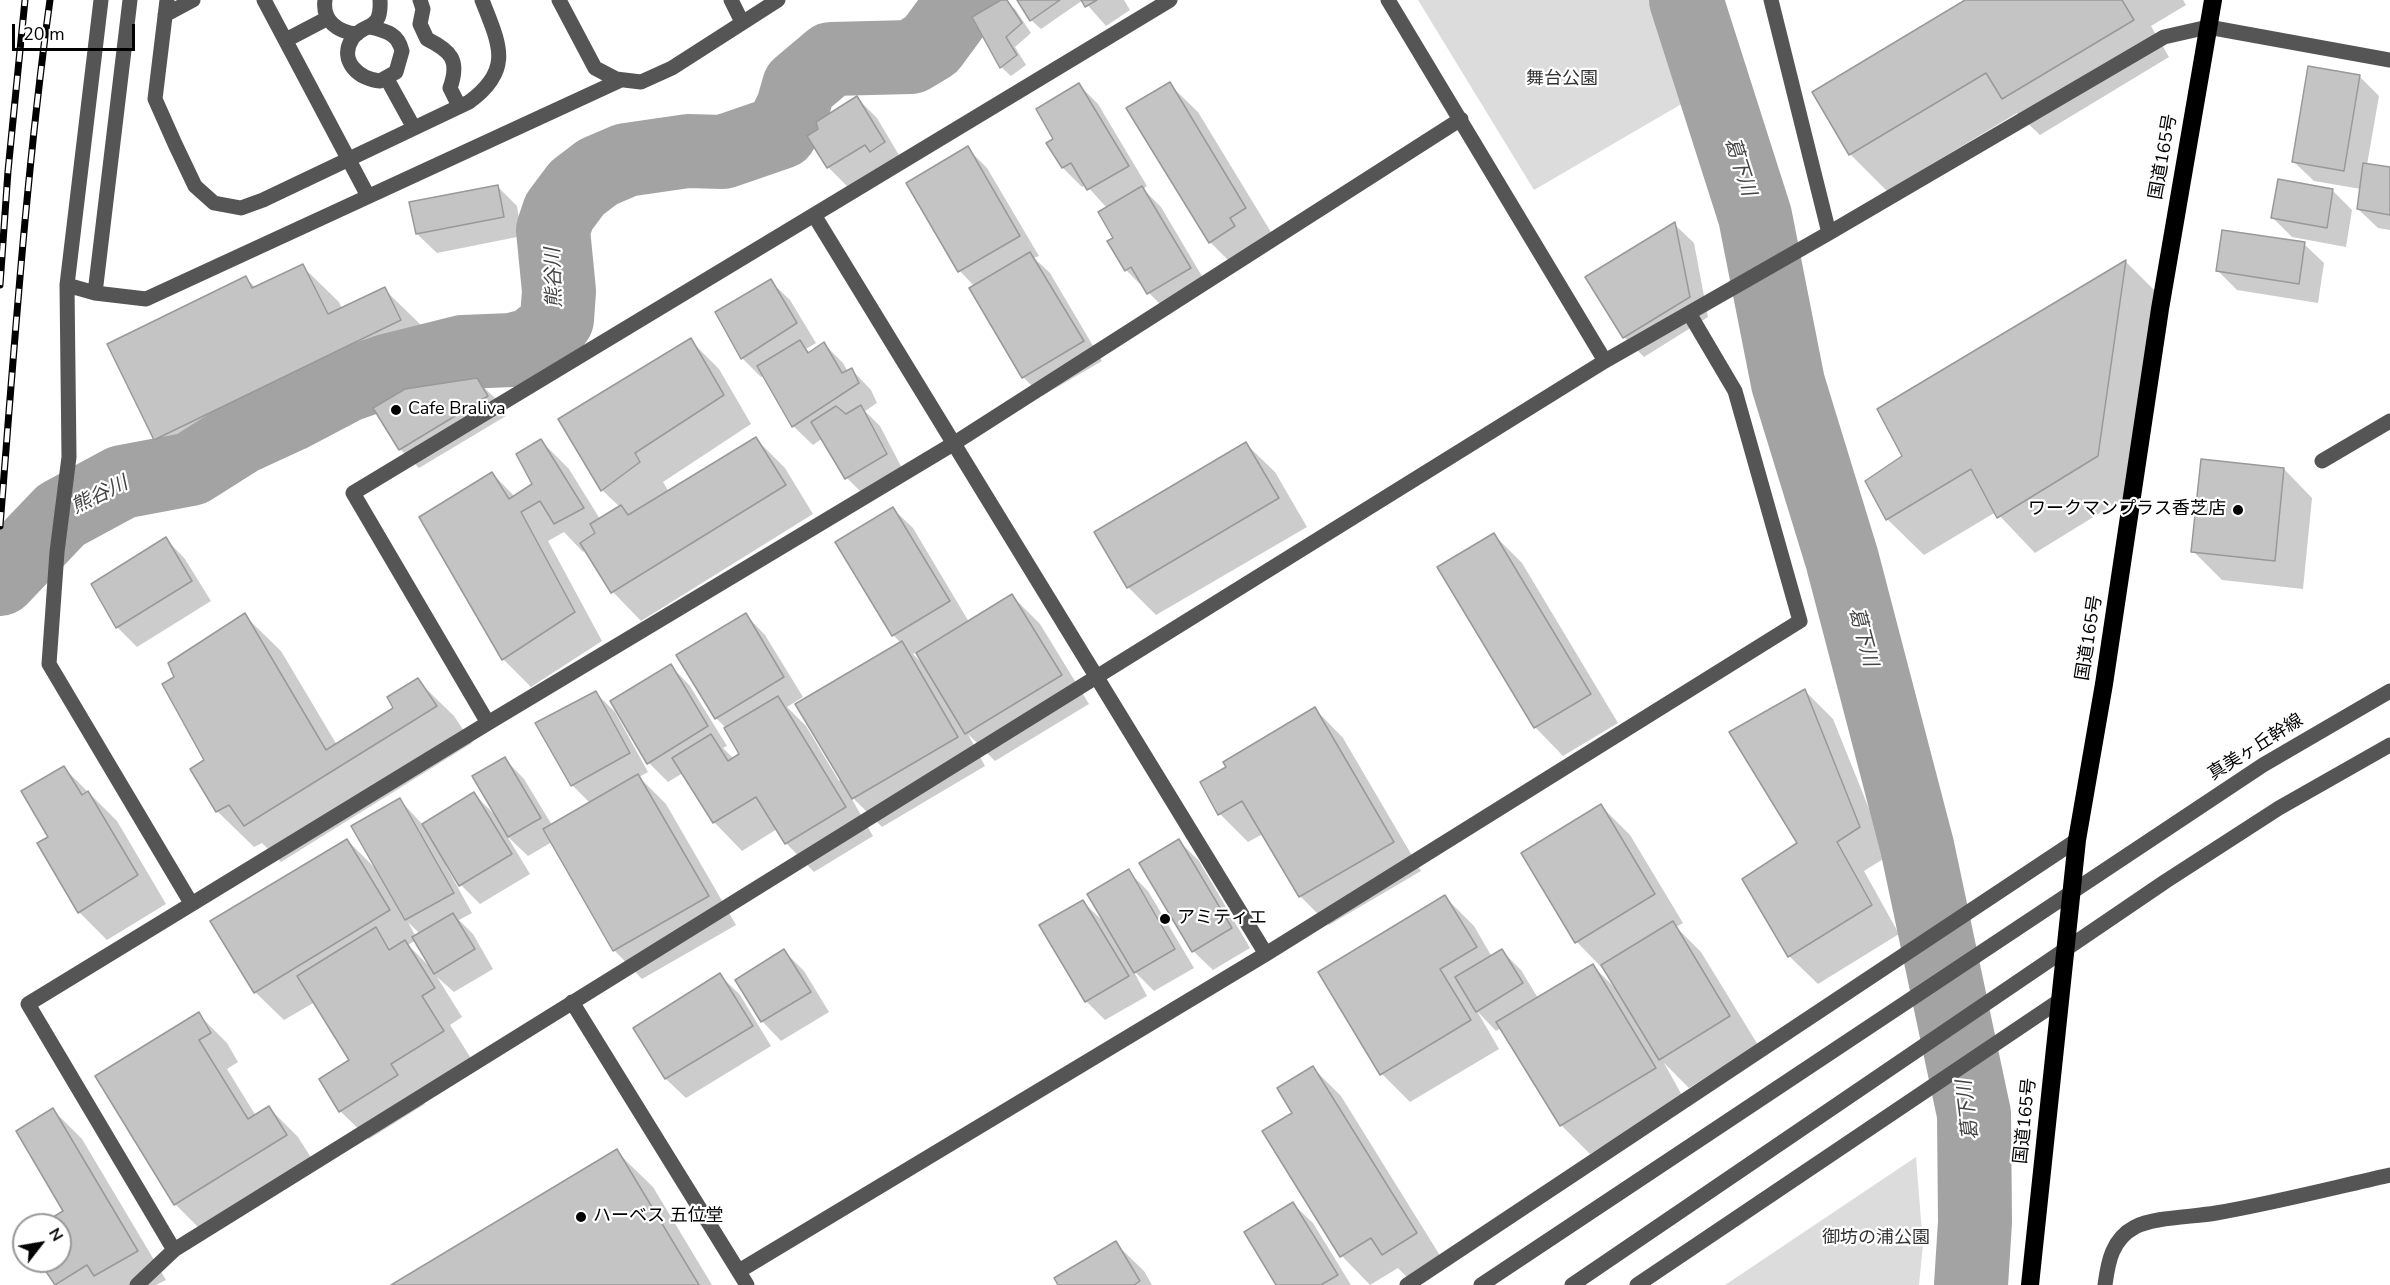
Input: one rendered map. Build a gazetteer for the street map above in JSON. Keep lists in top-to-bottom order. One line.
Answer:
{"streets":{"highway":["国道165号"],"street":["真美ヶ丘幹線"]},"water":["葛下川","熊谷川"],"parks":["舞台公園","御坊の浦公園"],"places":["Cafe Braliva","ワークマンプラス香芝店","アミティエ","ハーベス 五位堂"],"scale_bar":"20 m","north":"top right"}
